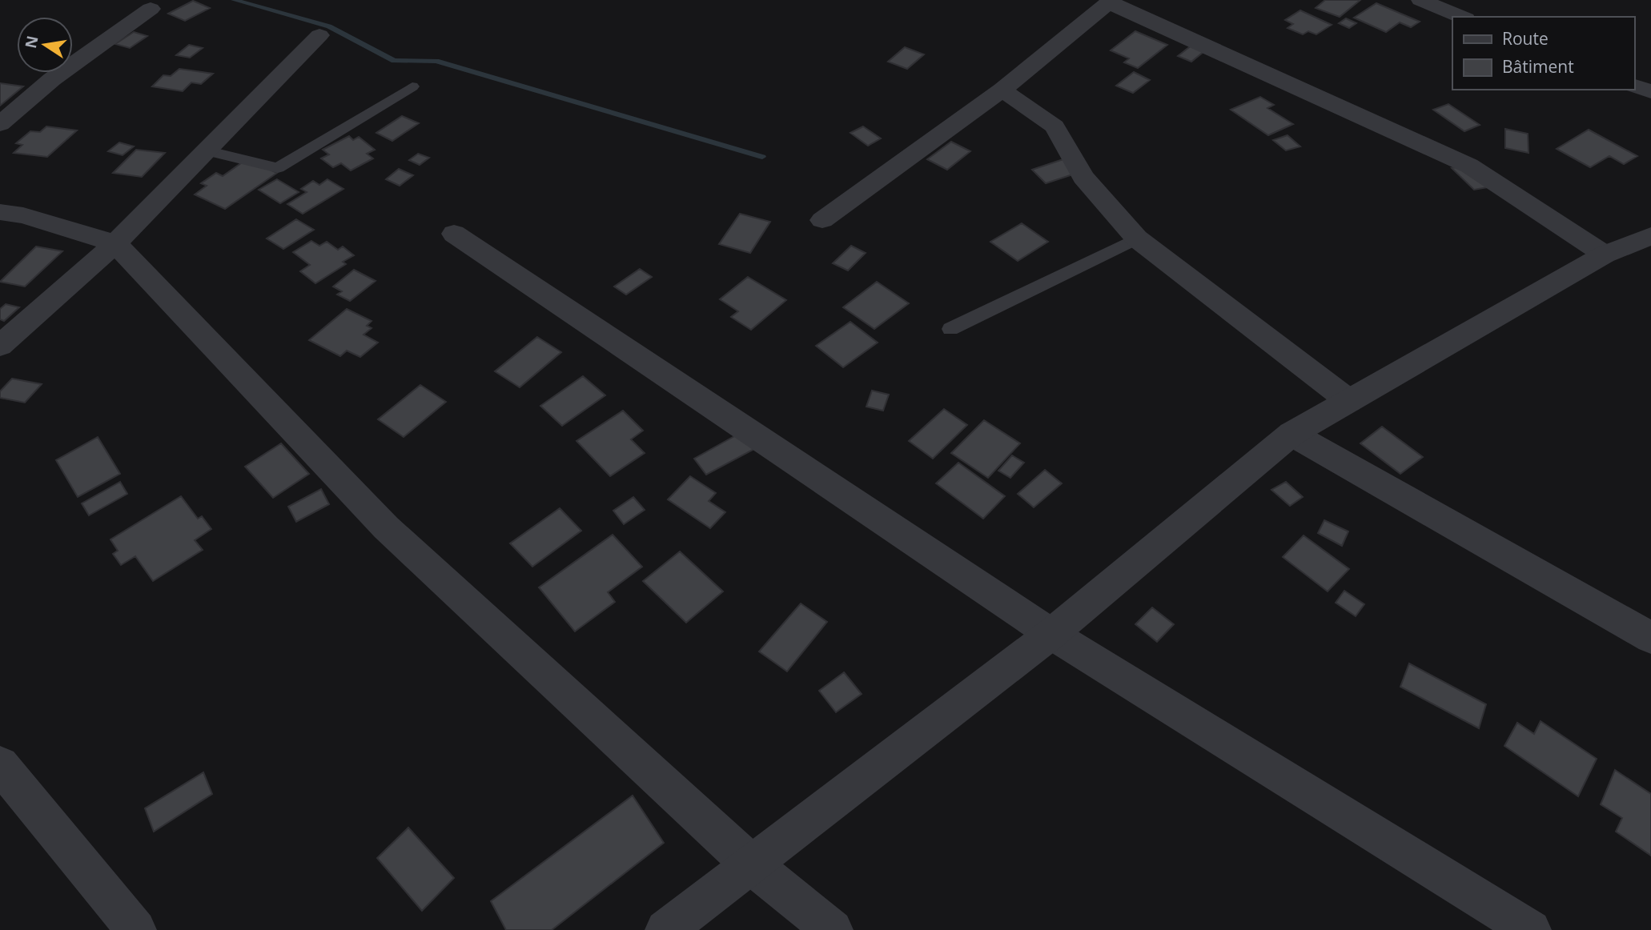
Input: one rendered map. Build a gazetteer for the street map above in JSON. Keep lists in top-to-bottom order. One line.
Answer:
{"legend":["Route","Bâtiment"],"north":"left"}
